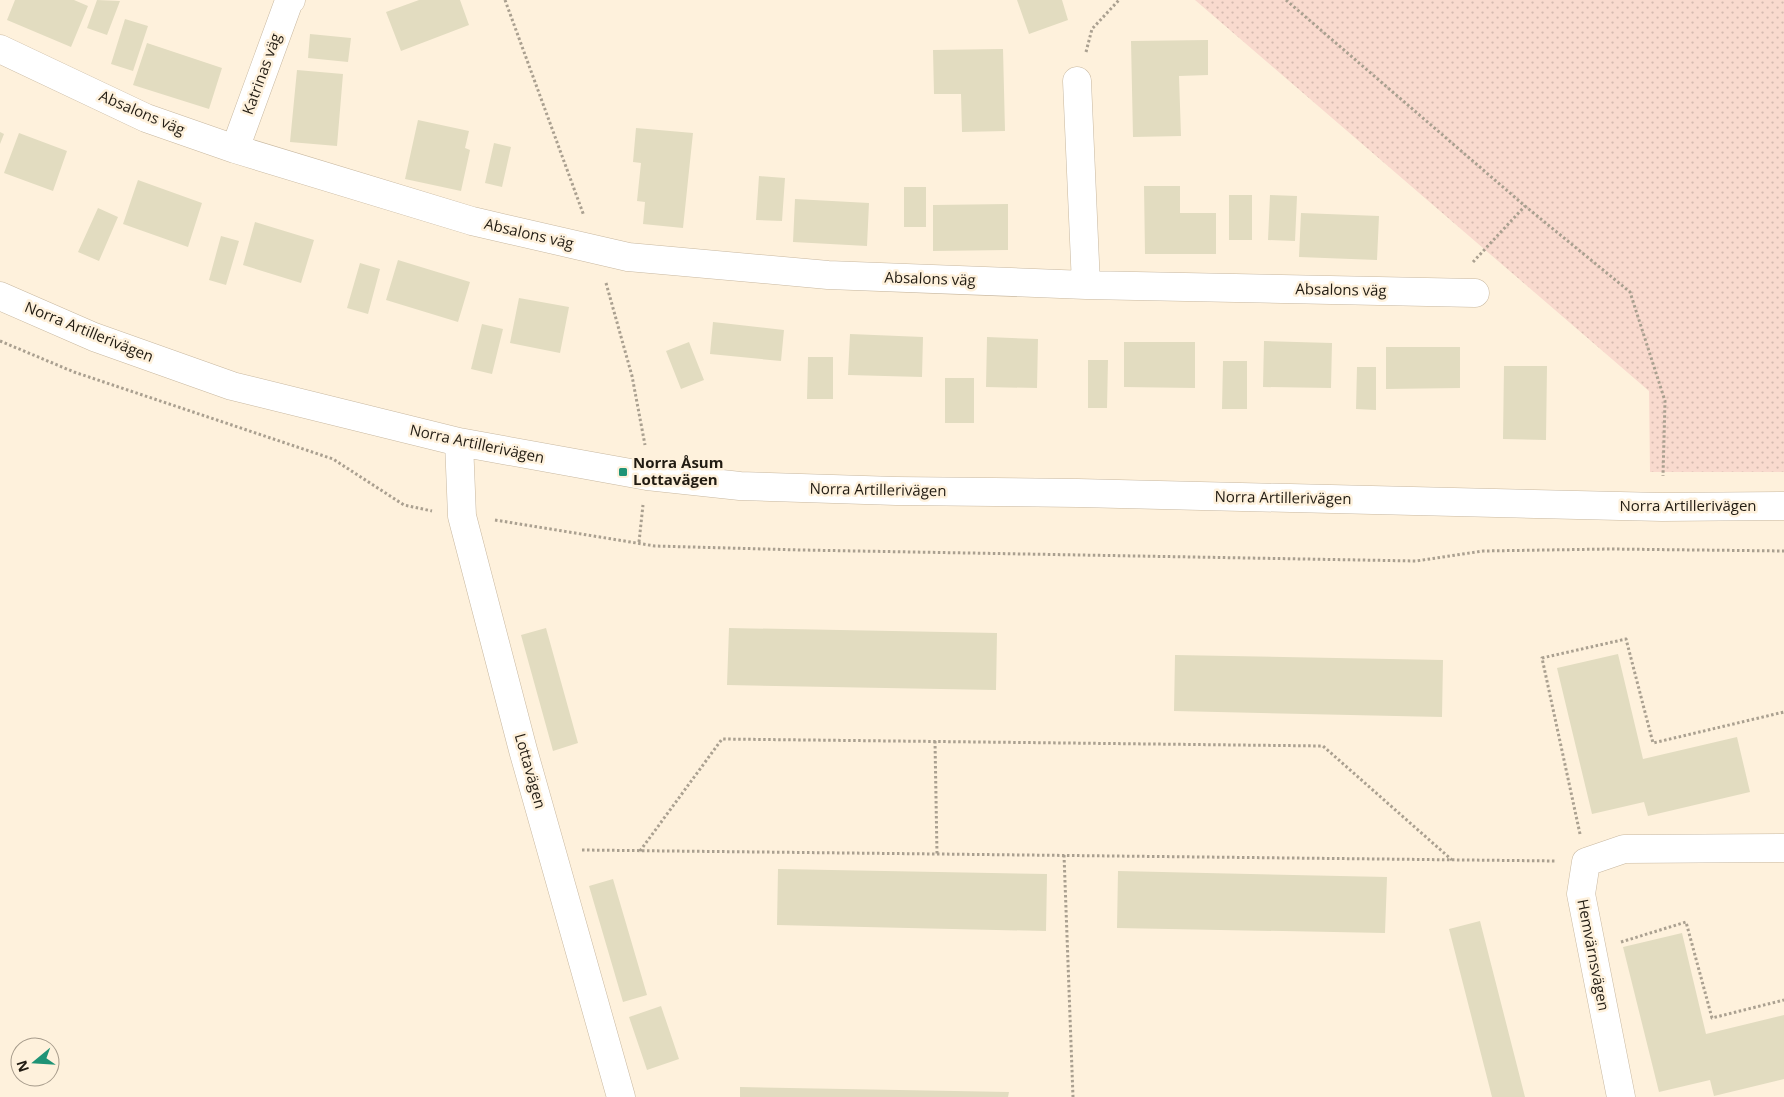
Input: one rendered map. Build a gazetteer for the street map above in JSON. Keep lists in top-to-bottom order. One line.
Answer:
{"streets":{"street":["Katrinas väg","Absalons väg","Norra Artillerivägen","Lottavägen","Hemvärnsvägen"]},"crossings":[["Katrinas väg","Absalons väg"],["Norra Artillerivägen","Lottavägen"]],"places":{"transit":["Norra Åsum Lottavägen"]},"north":"left"}
